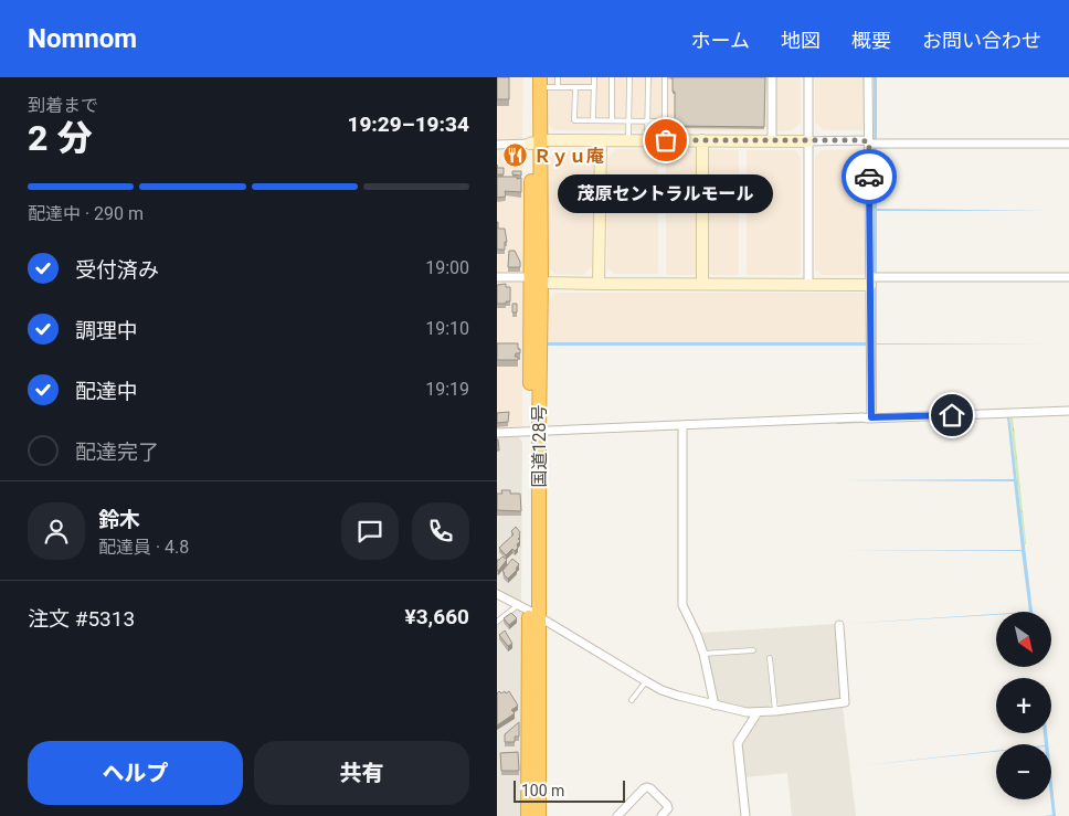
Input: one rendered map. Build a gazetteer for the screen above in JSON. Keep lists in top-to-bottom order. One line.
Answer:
{"streets":{"highway":["国道128号"]},"places":{"other":["茂原セントラルモール"],"restaurant":["Ｒｙｕ庵"]},"scale_bar":"100 m","north":"bottom right","page":{"header":"Nomnom","nav":["ホーム","地図","概要","お問い合わせ"],"heading":["2 分","到着まで","19:29–19:34"],"panel":["鈴木","配達員 · 4.8","注文 #5313","¥3,660"],"bar":"配達中 · 290 m","bubble":"茂原セントラルモール","list":[["受付済み","19:00"],["調理中","19:10"],["配達中","19:19"],"配達完了"],"map_buttons":["+","−"],"buttons":["ヘルプ","共有"],"scale":"100 m"}}
